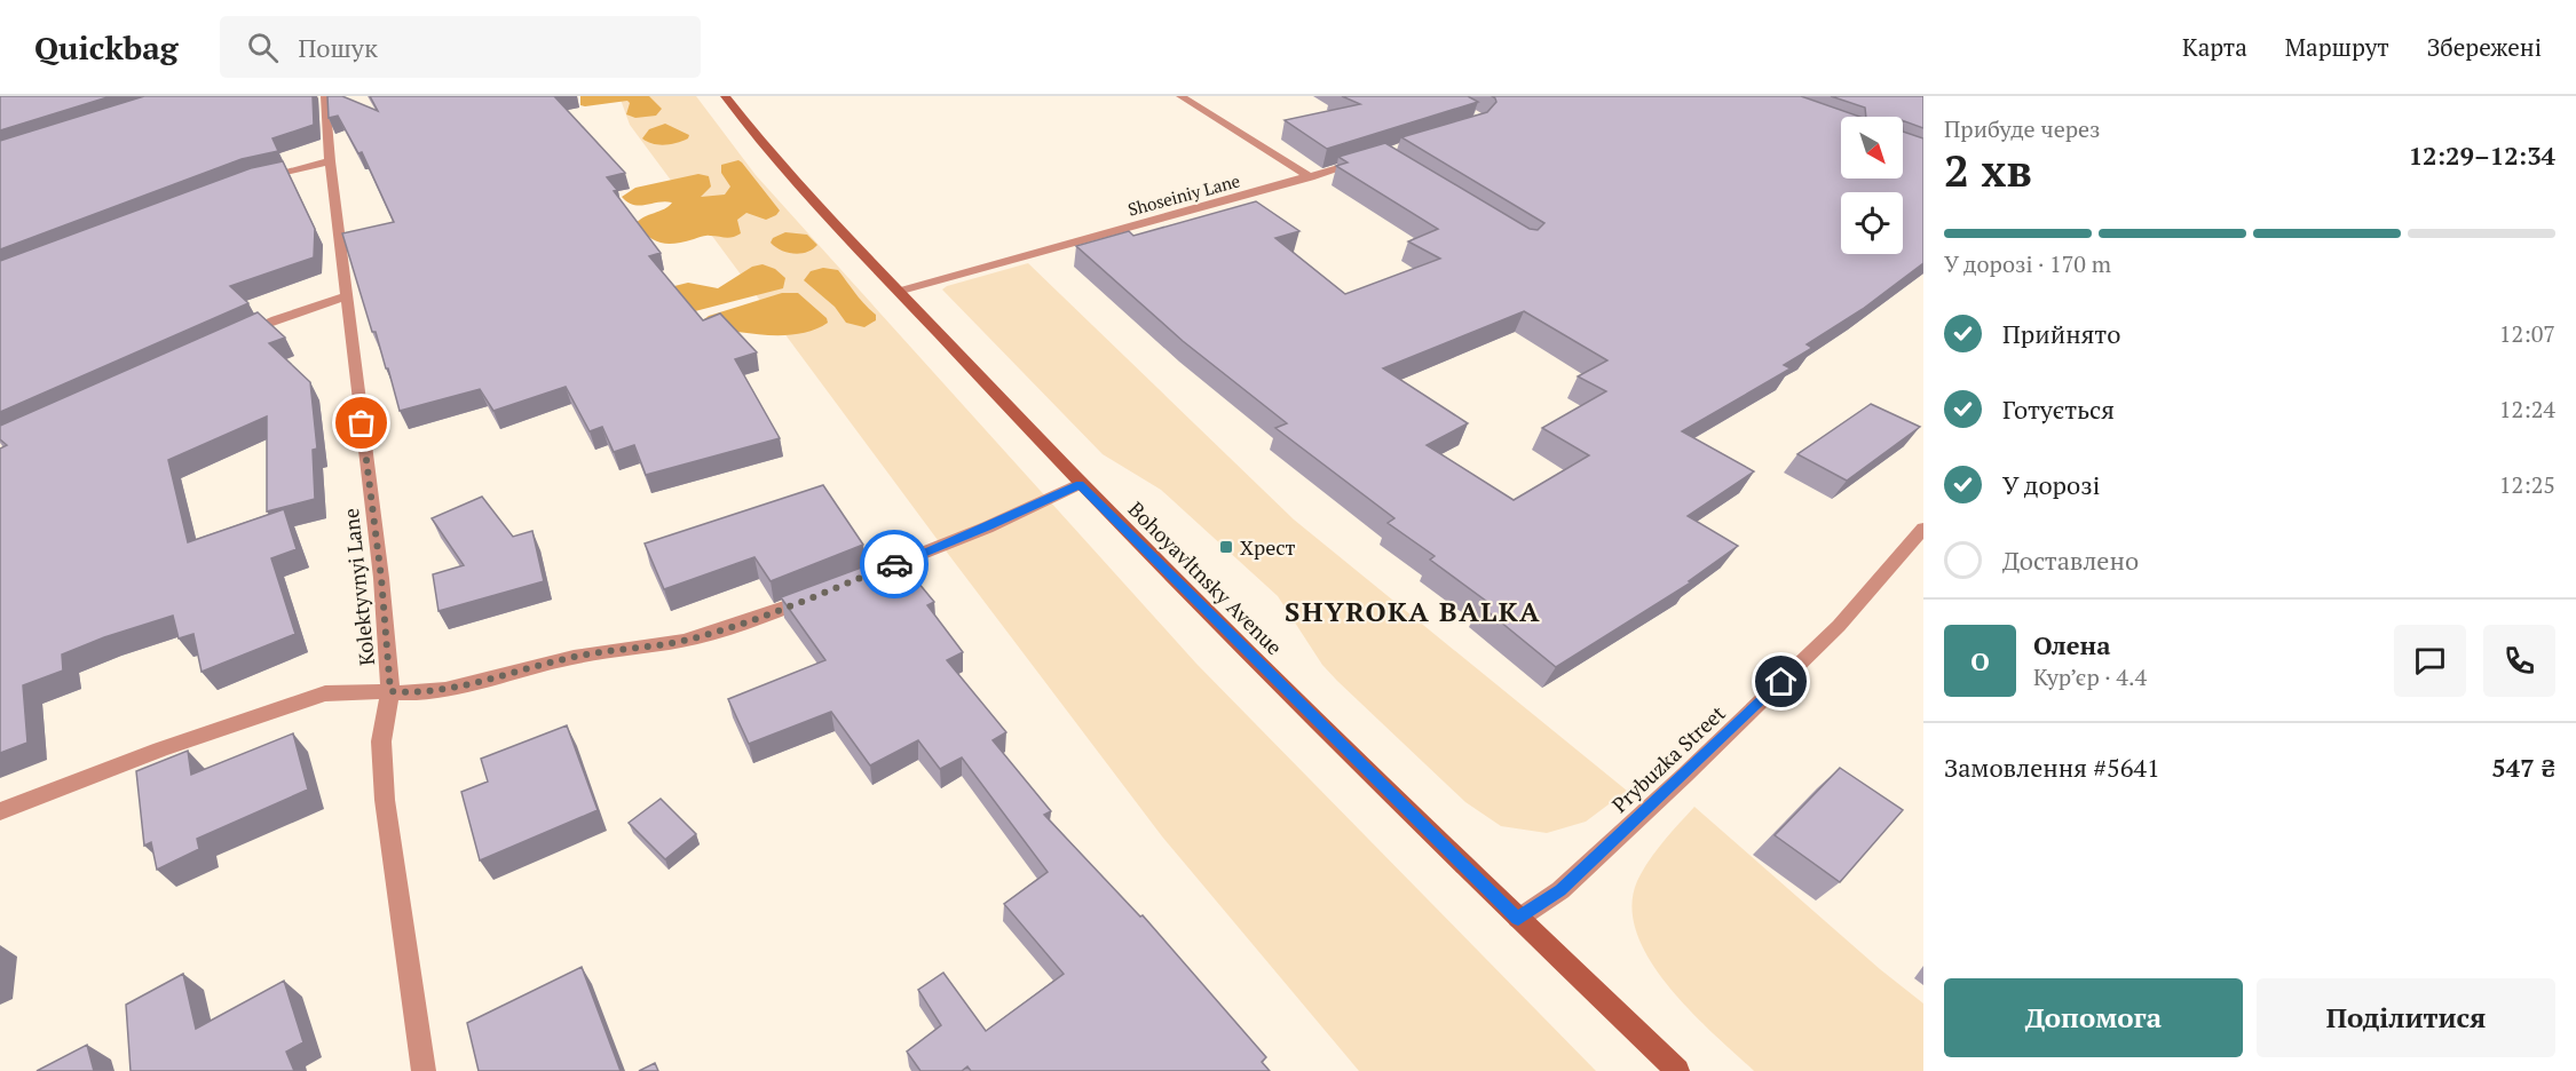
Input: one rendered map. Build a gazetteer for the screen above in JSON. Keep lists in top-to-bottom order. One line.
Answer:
{"streets":{"main road":["Bohoyavltnsky Avenue"],"street":["Shoseiniy Lane","Kolektyvnyi Lane","Prybuzka Street"]},"crossings":[["Shoseiniy Lane","Bohoyavltnsky Avenue"],["Bohoyavltnsky Avenue","Prybuzka Street"]],"districts":["SHYROKA BALKA"],"places":{"transit":["Хрест"]},"north":"bottom right","page":{"header":"Quickbag","search":"Пошук","nav":["Карта","Маршрут","Збережені"],"heading":["2 хв","Прибуде через","12:29–12:34"],"panel":["Олена","Кур’єр · 4.4","Замовлення #5641","547 ₴"],"bar":"У дорозі · 170 m","list":[["Прийнято","12:07"],["Готується","12:24"],["У дорозі","12:25"],"Доставлено"],"round":"О","buttons":["Допомога","Поділитися"]}}
